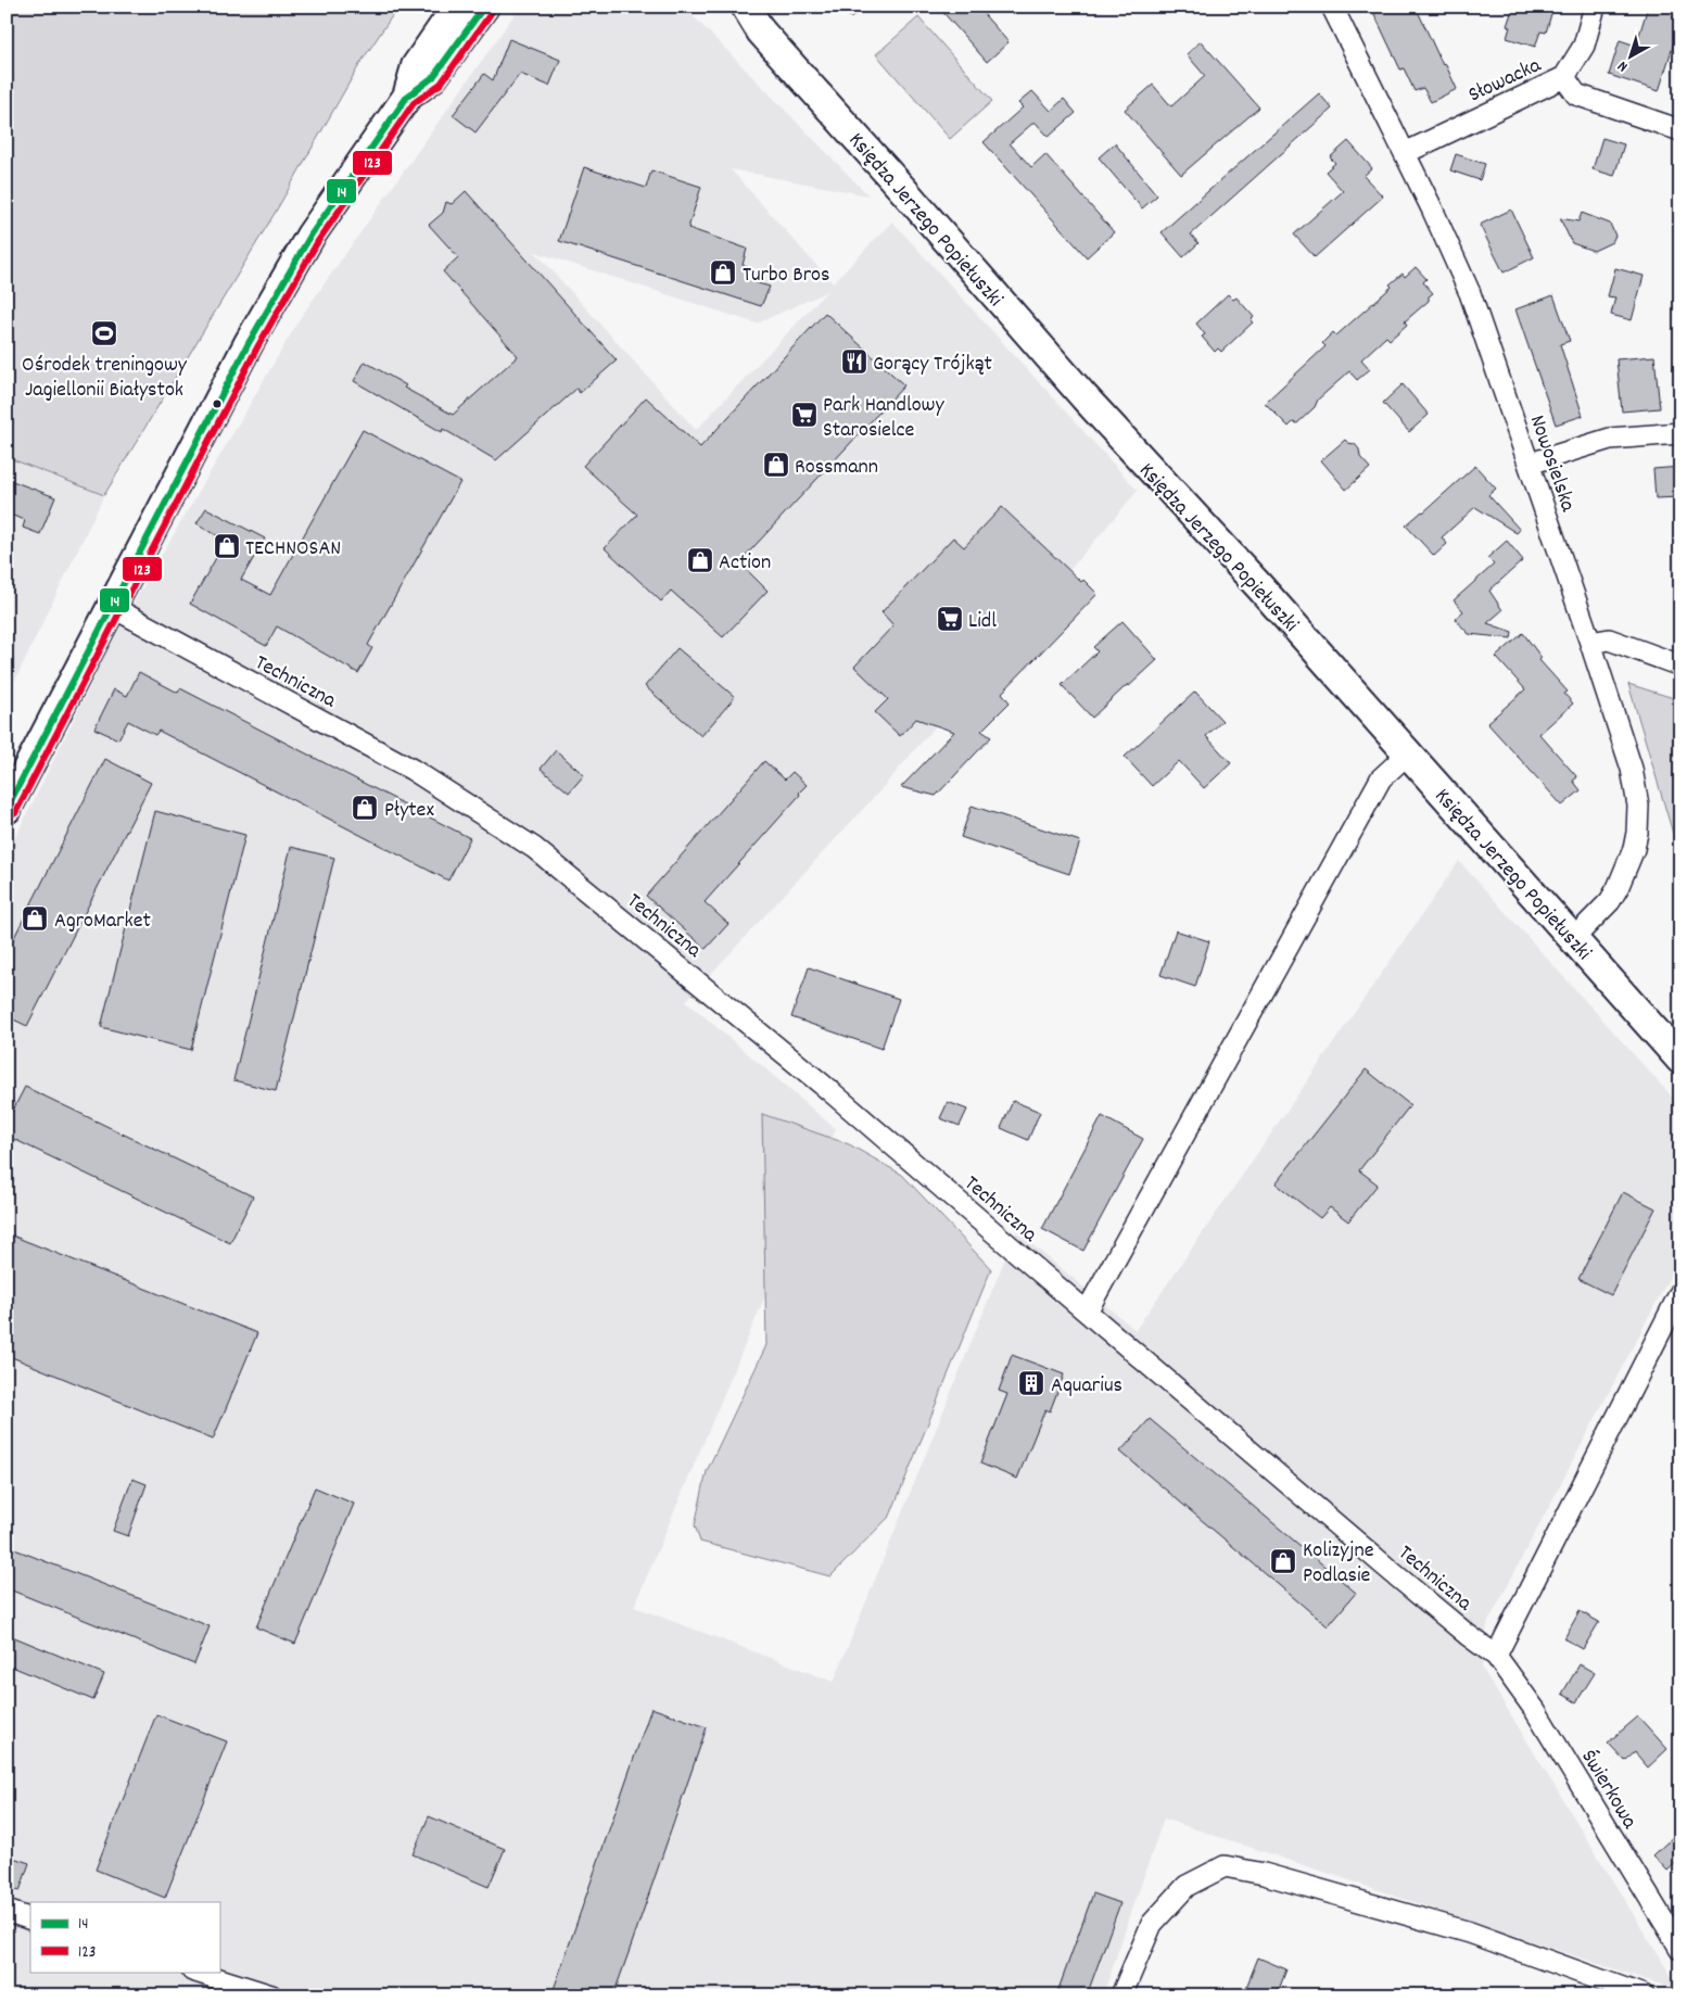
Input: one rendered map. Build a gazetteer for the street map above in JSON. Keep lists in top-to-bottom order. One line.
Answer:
{"streets":{"street":["Słowacka","Księdza Jerzego Popiełuszki","Nowosielska","Techniczna","Świerkowa"]},"crossings":[["Słowacka","Nowosielska"],["Księdza Jerzego Popiełuszki","Nowosielska"],["Techniczna","Świerkowa"]],"places":{"shop":["Turbo Bros","Rossmann","TECHNOSAN","Action","Płytex","AgroMarket","Kolizyjne Podlasie"],"sports":["Ośrodek treningowy Jagiellonii Białystok"],"restaurant":["Gorący Trójkąt"],"supermarket":["Park Handlowy Starosielce","Lidl"],"building":["Aquarius"]},"lines":["transit line 14","transit line 123"],"legend":["14","123"],"north":"bottom left"}
